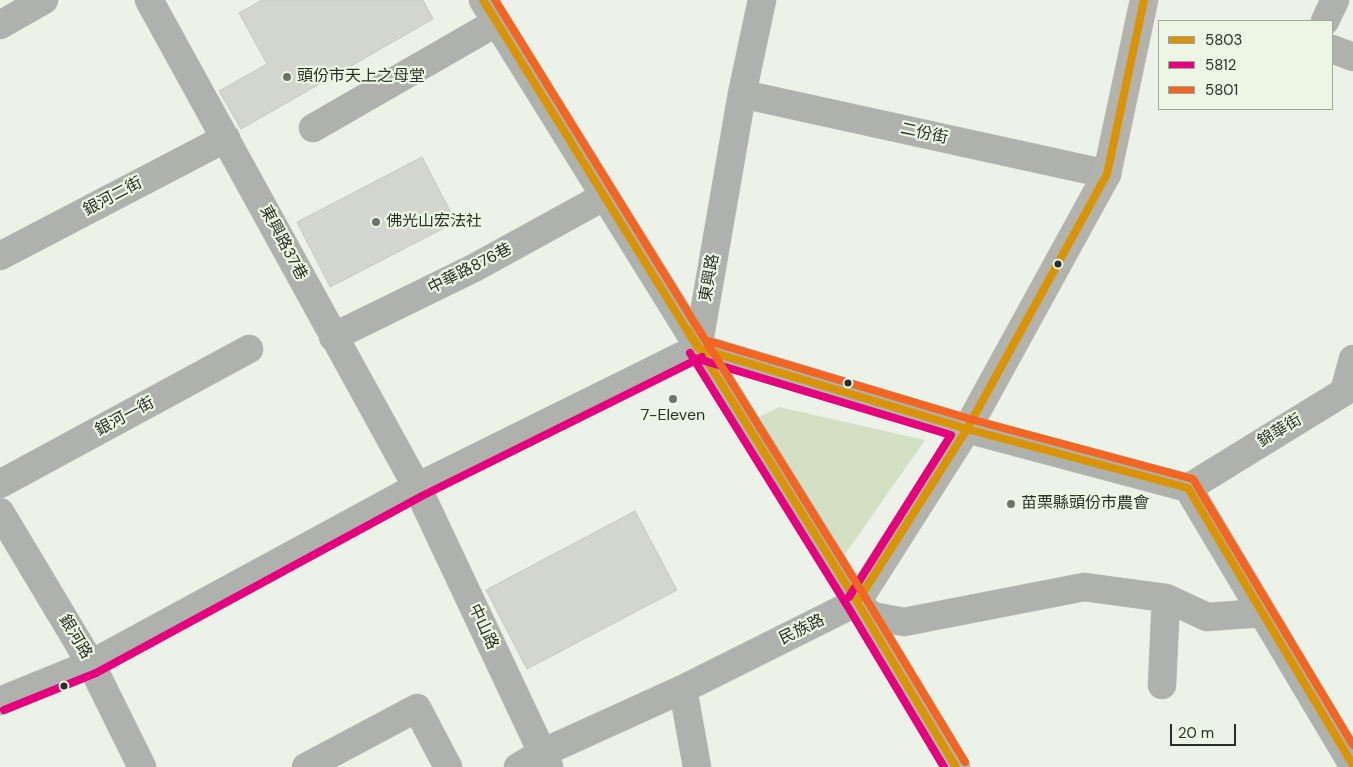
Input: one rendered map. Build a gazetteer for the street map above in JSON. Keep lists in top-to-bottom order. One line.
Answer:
{"streets":{"street":["二份街","銀河二街","東興路37巷","中華路876巷","東興路","銀河一街","錦華街","中山路","民族路","銀河路"]},"crossings":[["二份街","東興路"],["銀河二街","東興路37巷"],["東興路37巷","中華路876巷"],["東興路37巷","中山路"],["中山路","民族路"]],"places":["頭份市天上之母堂","佛光山宏法社","7-Eleven","苗栗縣頭份市農會"],"lines":["transit line 5803","transit line 5801","transit line 5812"],"legend":["5803","5812","5801"],"scale_bar":"20 m"}
